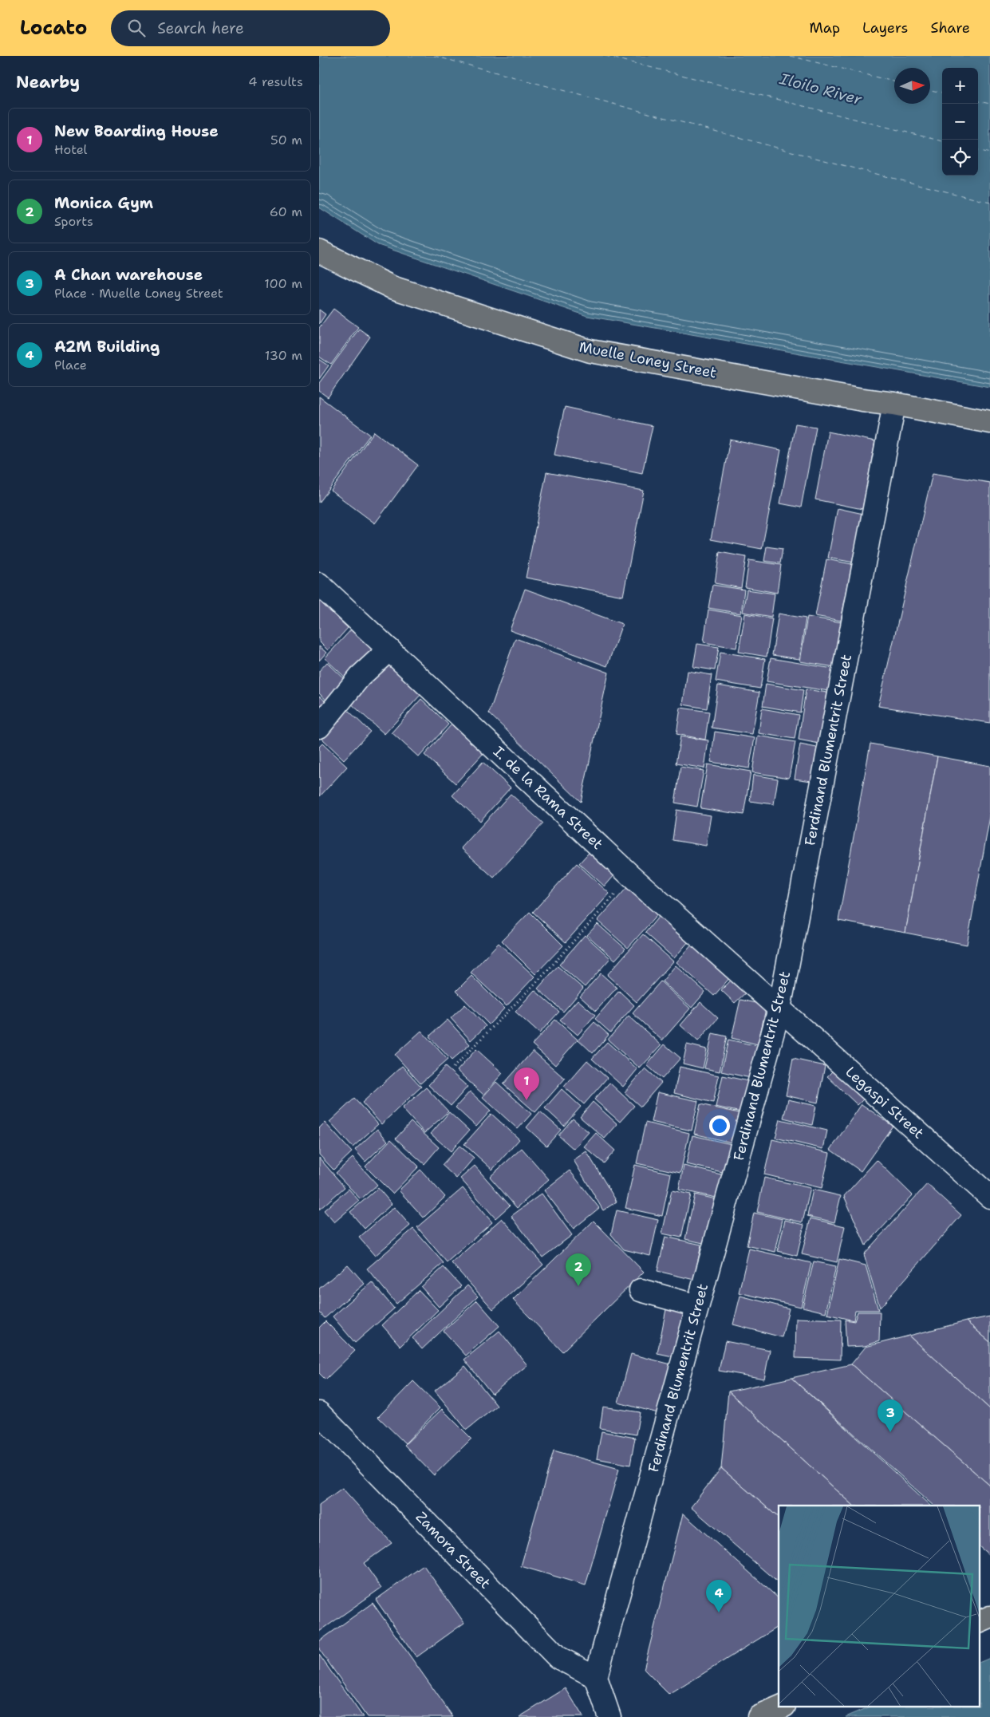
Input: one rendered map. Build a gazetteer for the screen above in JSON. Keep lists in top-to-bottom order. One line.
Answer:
{"streets":{"main road":["Muelle Loney Street"],"street":["Ferdinand Blumentrit Street","I. de la Rama Street","Legaspi Street","Zamora Street"]},"crossings":[["Muelle Loney Street","Ferdinand Blumentrit Street"],["Ferdinand Blumentrit Street","I. de la Rama Street"],["Ferdinand Blumentrit Street","Legaspi Street"],["Ferdinand Blumentrit Street","Zamora Street"],["I. de la Rama Street","Legaspi Street"]],"water":["Iloilo River"],"north":"right","page":{"header":"Locato","search":"Search here","nav":["Map","Layers","Share"],"heading":["Nearby","4 results"],"map_buttons":["+","−"],"list":[{"mark":"1","name":"New Boarding House","note":"Hotel","value":"50 m"},{"mark":"2","name":"Monica Gym","note":"Sports","value":"60 m"},{"mark":"3","name":"A Chan warehouse","note":"Place · Muelle Loney Street","value":"100 m"},{"mark":"4","name":"A2M Building","note":"Place","value":"130 m"}],"pins":["1","2","3","4"]}}
